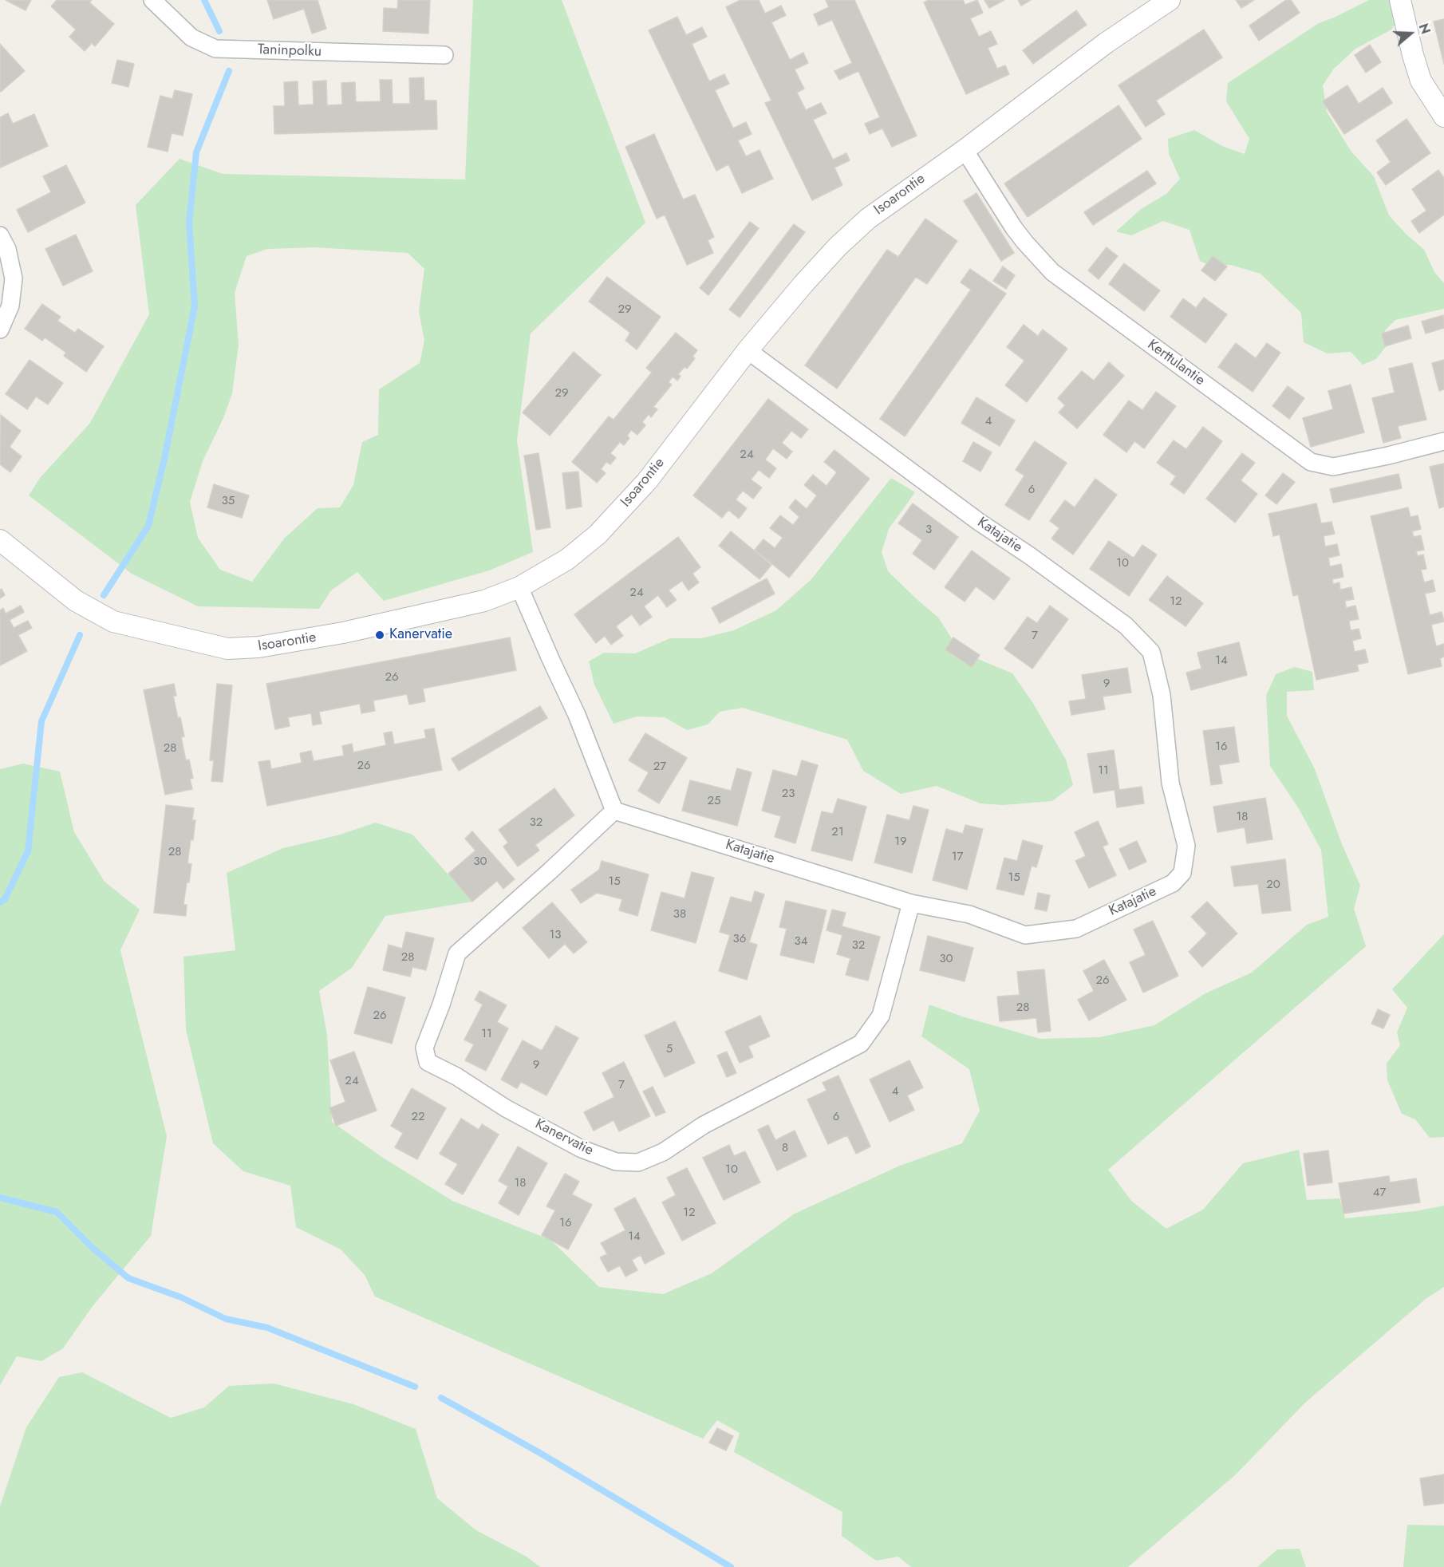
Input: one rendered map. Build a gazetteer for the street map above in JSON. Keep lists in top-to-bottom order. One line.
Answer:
{"streets":{"street":["Taninpolku","Isoarontie","Kerttulantie","Katajatie","Kanervatie"]},"crossings":[["Isoarontie","Kerttulantie"],["Isoarontie","Katajatie"],["Katajatie","Kanervatie"]],"places":["Kanervatie"],"house_numbers":["29","29","4","24","6","35","3","10","24","12","7","14","26","9","16","28","26","27","11","23","25","18","32","21","19","28","17","30","15","15","20","38","13","36","34","32","28","30","26","28","26","11","5","9","24","7","4","22","6","8","10","18","47","12","16","14"],"north":"right"}
